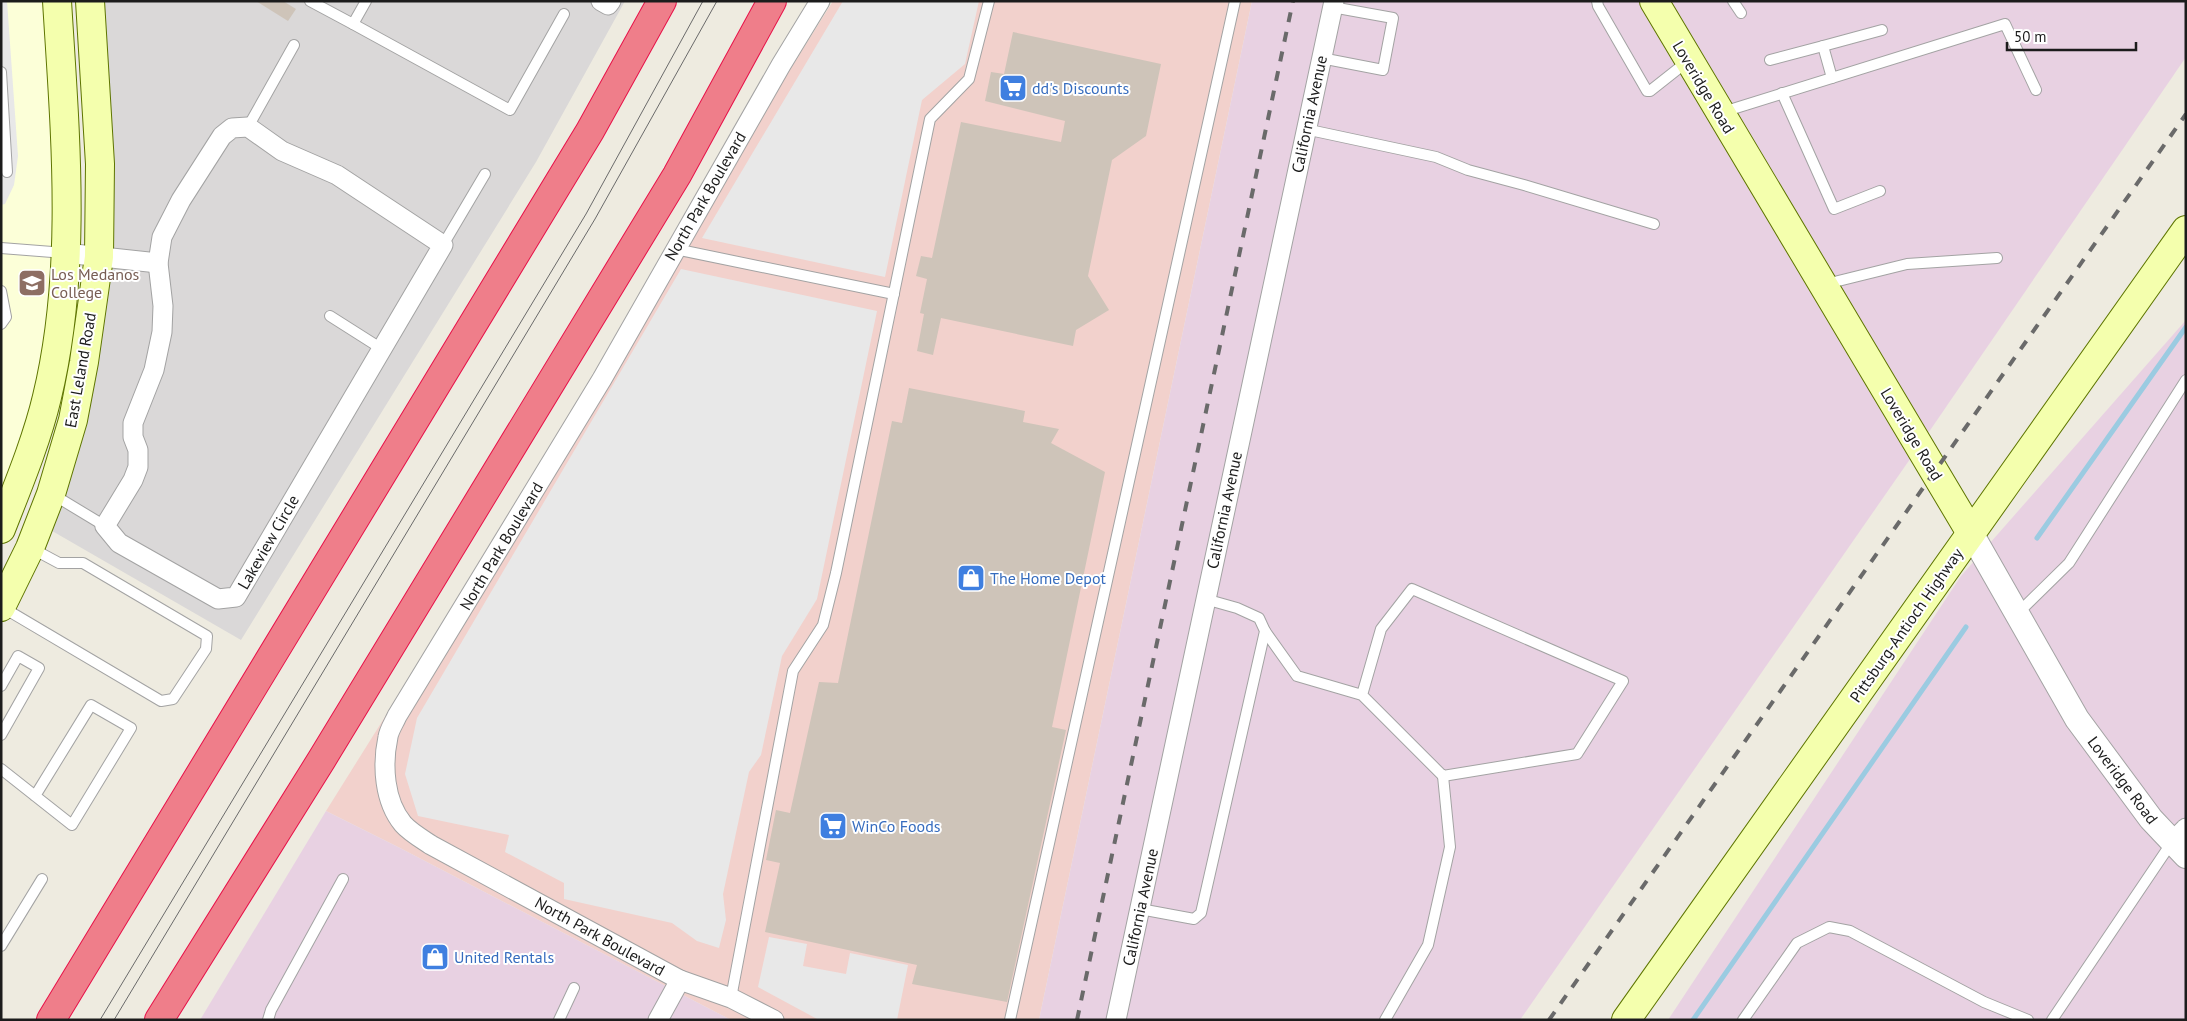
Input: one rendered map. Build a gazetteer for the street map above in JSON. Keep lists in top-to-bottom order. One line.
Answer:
{"streets":{"main road":["Loveridge Road","East Leland Road","Pittsburg-Antioch Highway"],"street":["California Avenue","North Park Boulevard","Lakeview Circle"]},"crossings":[["Loveridge Road","Pittsburg-Antioch Highway"]],"places":{"supermarket":["dd's Discounts","WinCo Foods"],"school or university":["Los Medanos College"],"shop":["The Home Depot","United Rentals"]},"scale_bar":"50 m"}
